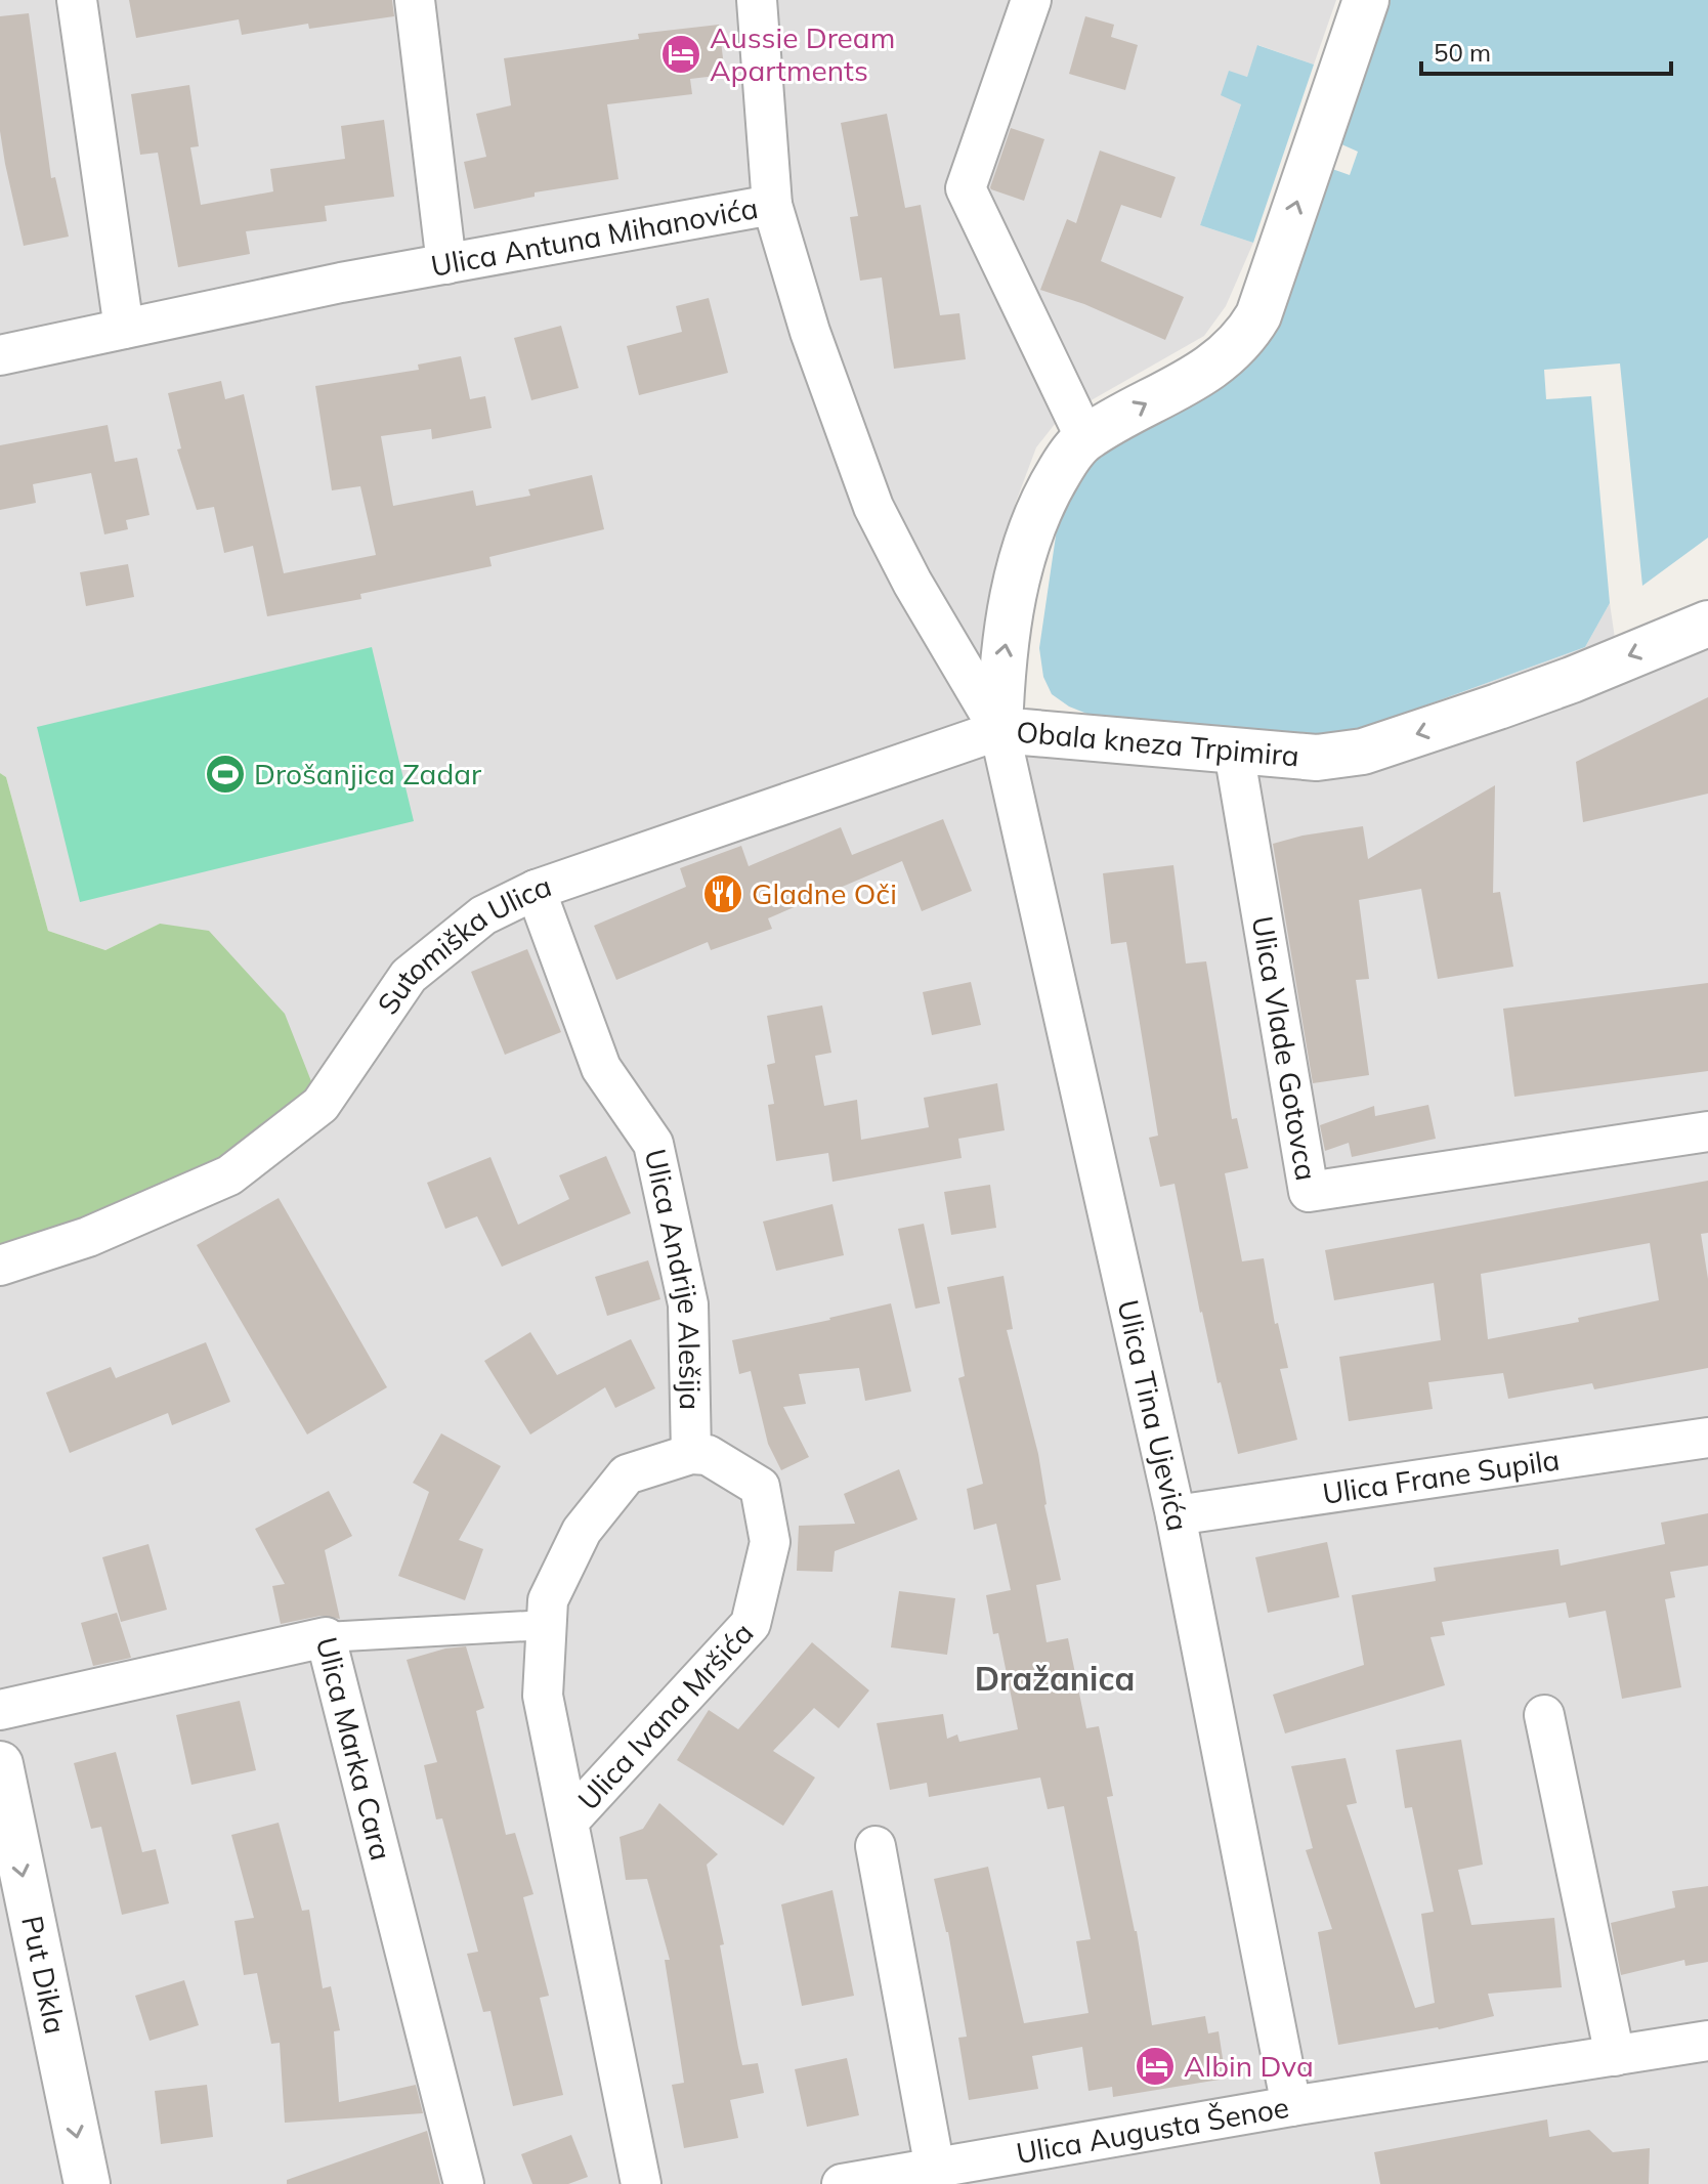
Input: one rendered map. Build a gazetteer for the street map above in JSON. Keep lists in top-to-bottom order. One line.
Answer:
{"streets":{"street":["Ulica Antuna Mihanovića","Obala kneza Trpimira","Sutomiška Ulica","Ulica Vlade Gotovca","Ulica Andrije Alešija","Ulica Tina Ujevića","Ulica Frane Supila","Ulica Ivana Mršića","Ulica Marka Cara","Put Dikla","Ulica Augusta Šenoe"]},"crossings":[["Ulica Antuna Mihanovića","Obala kneza Trpimira"],["Ulica Antuna Mihanovića","Sutomiška Ulica"],["Ulica Antuna Mihanovića","Ulica Tina Ujevića"],["Obala kneza Trpimira","Sutomiška Ulica"],["Obala kneza Trpimira","Ulica Vlade Gotovca"],["Obala kneza Trpimira","Ulica Tina Ujevića"],["Sutomiška Ulica","Ulica Andrije Alešija"],["Sutomiška Ulica","Ulica Tina Ujevića"],["Ulica Andrije Alešija","Ulica Ivana Mršića"],["Ulica Tina Ujevića","Ulica Frane Supila"],["Ulica Tina Ujevića","Ulica Augusta Šenoe"]],"one_way":["Put Dikla"],"districts":["Dražanica"],"places":{"hotel":["Aussie Dream Apartments","Albin Dva"],"sports":["Drošanjica Zadar"],"restaurant":["Gladne Oči"]},"scale_bar":"50 m"}
